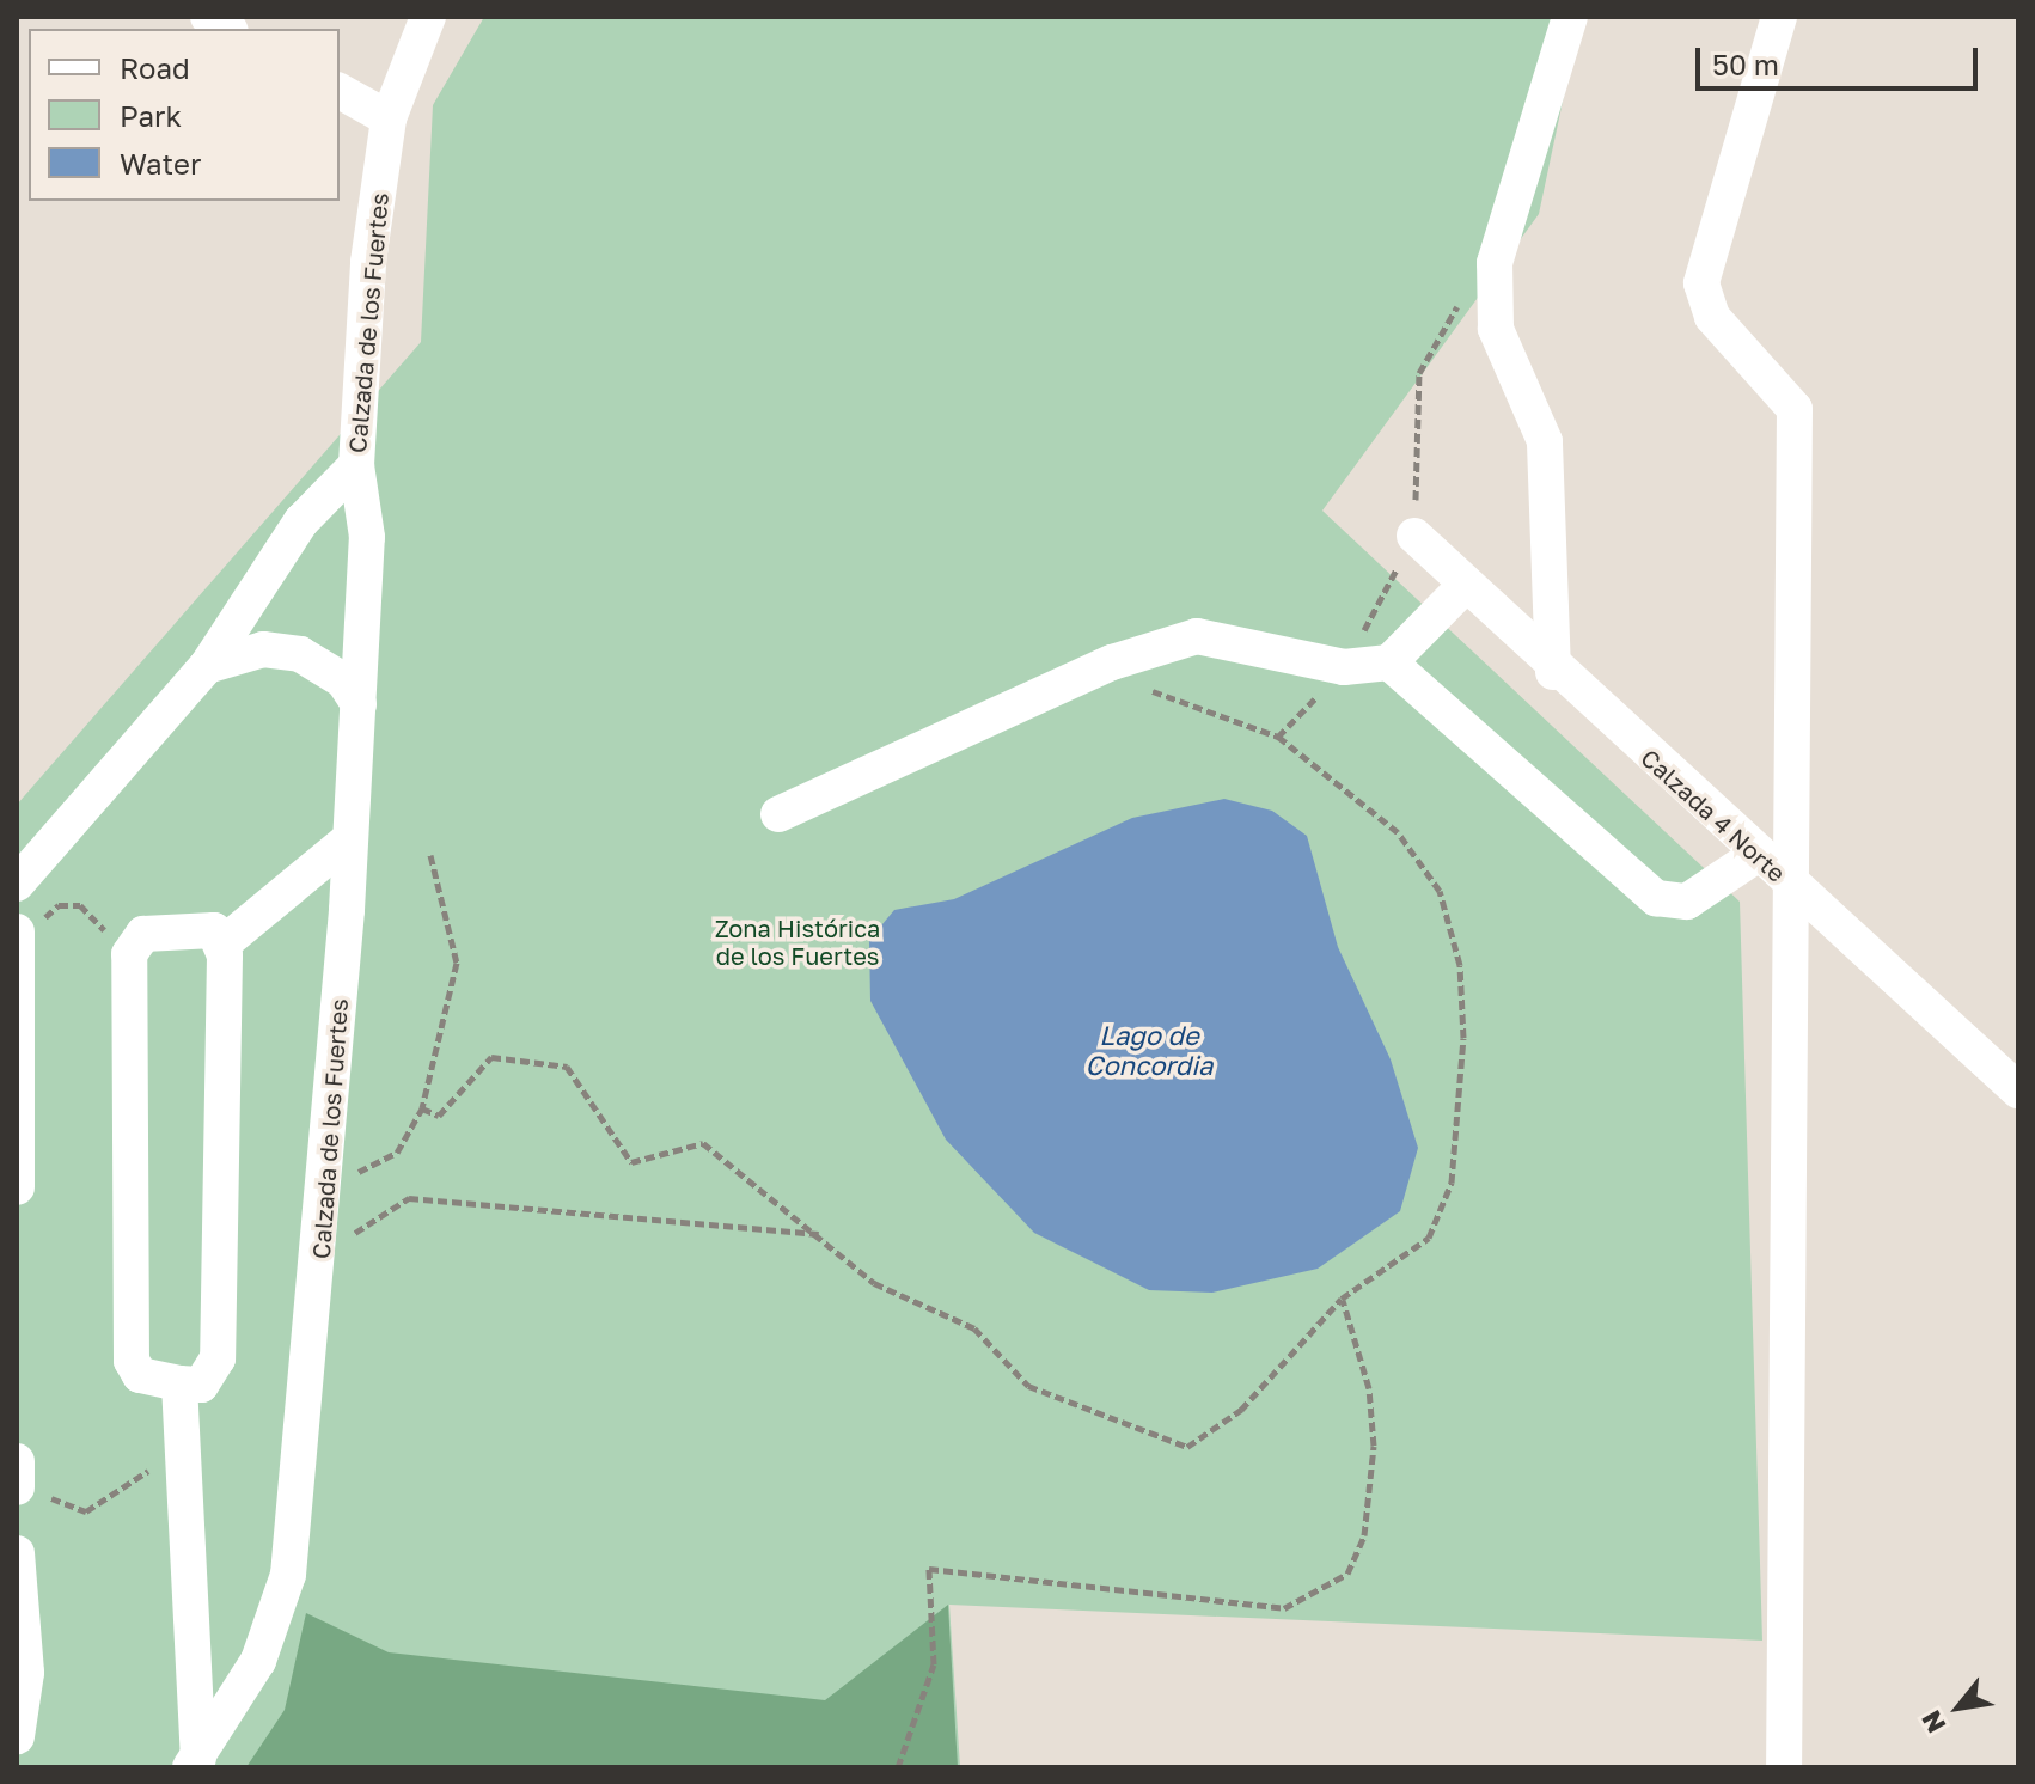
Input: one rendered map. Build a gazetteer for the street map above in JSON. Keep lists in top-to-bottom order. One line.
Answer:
{"streets":{"street":["Calzada de los Fuertes","Calzada 4 Norte"]},"water":["Lago de Concordia"],"parks":["Zona Histórica de los Fuertes"],"legend":["Road","Park","Water"],"scale_bar":"50 m","north":"bottom left"}
